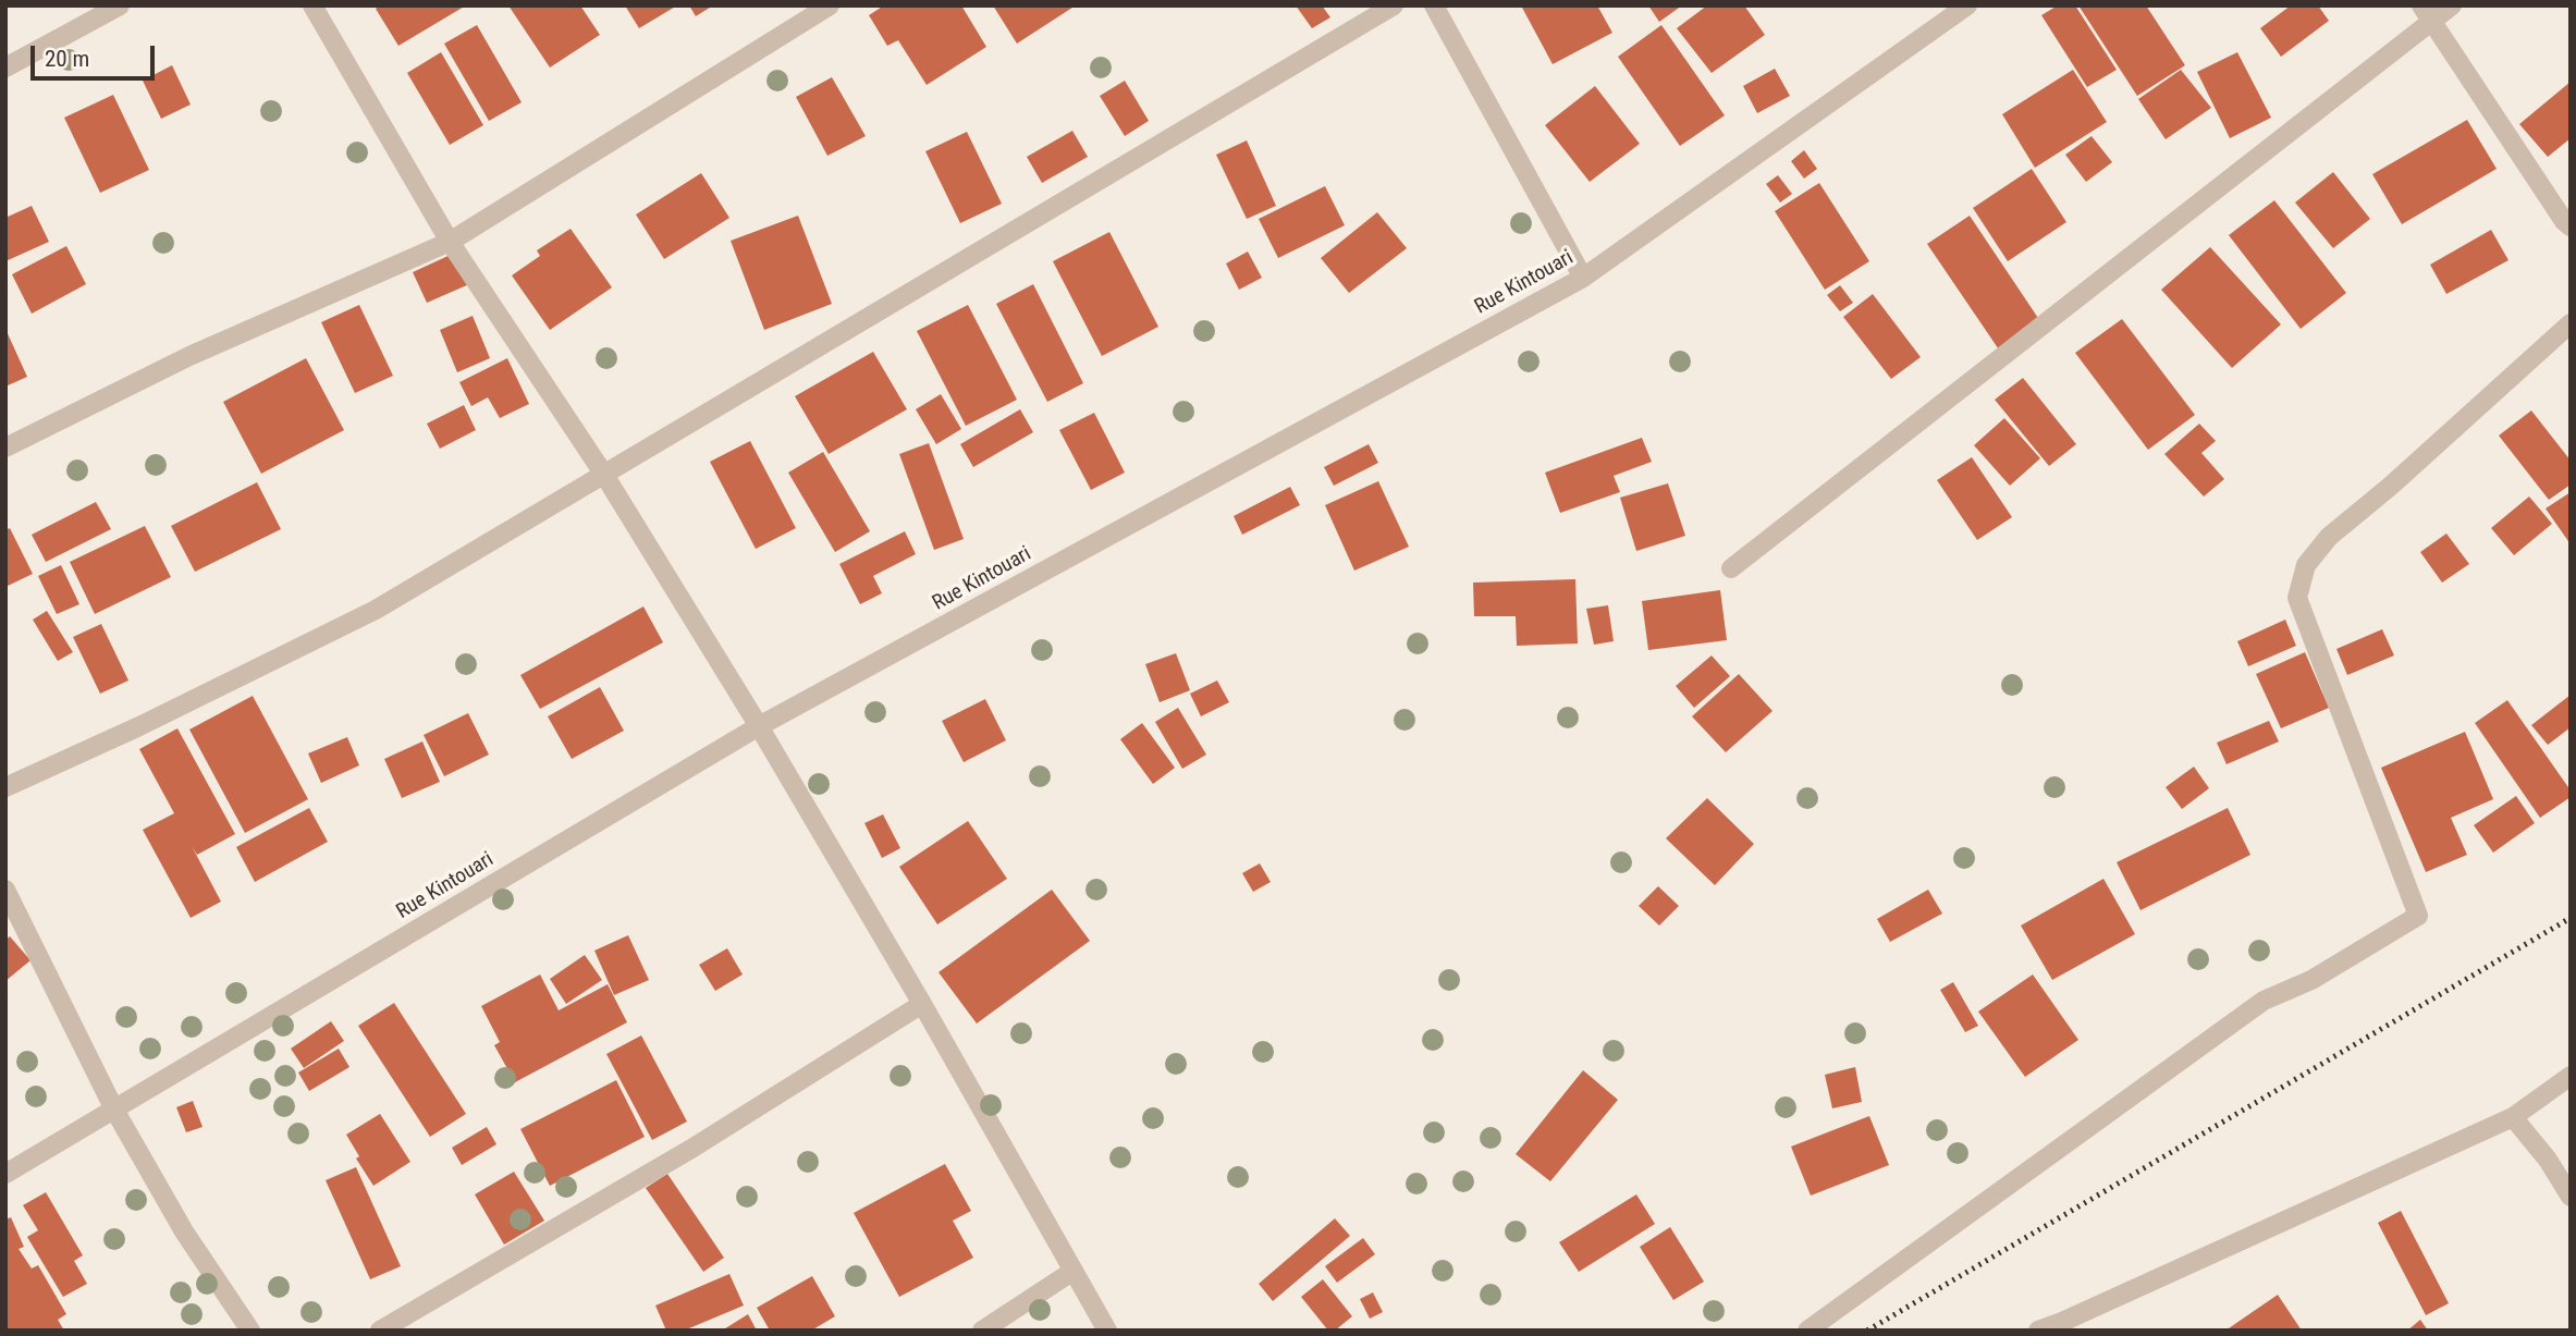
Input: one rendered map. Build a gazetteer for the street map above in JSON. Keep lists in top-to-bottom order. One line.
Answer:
{"streets":{"street":["Rue Kintouari"]},"scale_bar":"20 m"}
